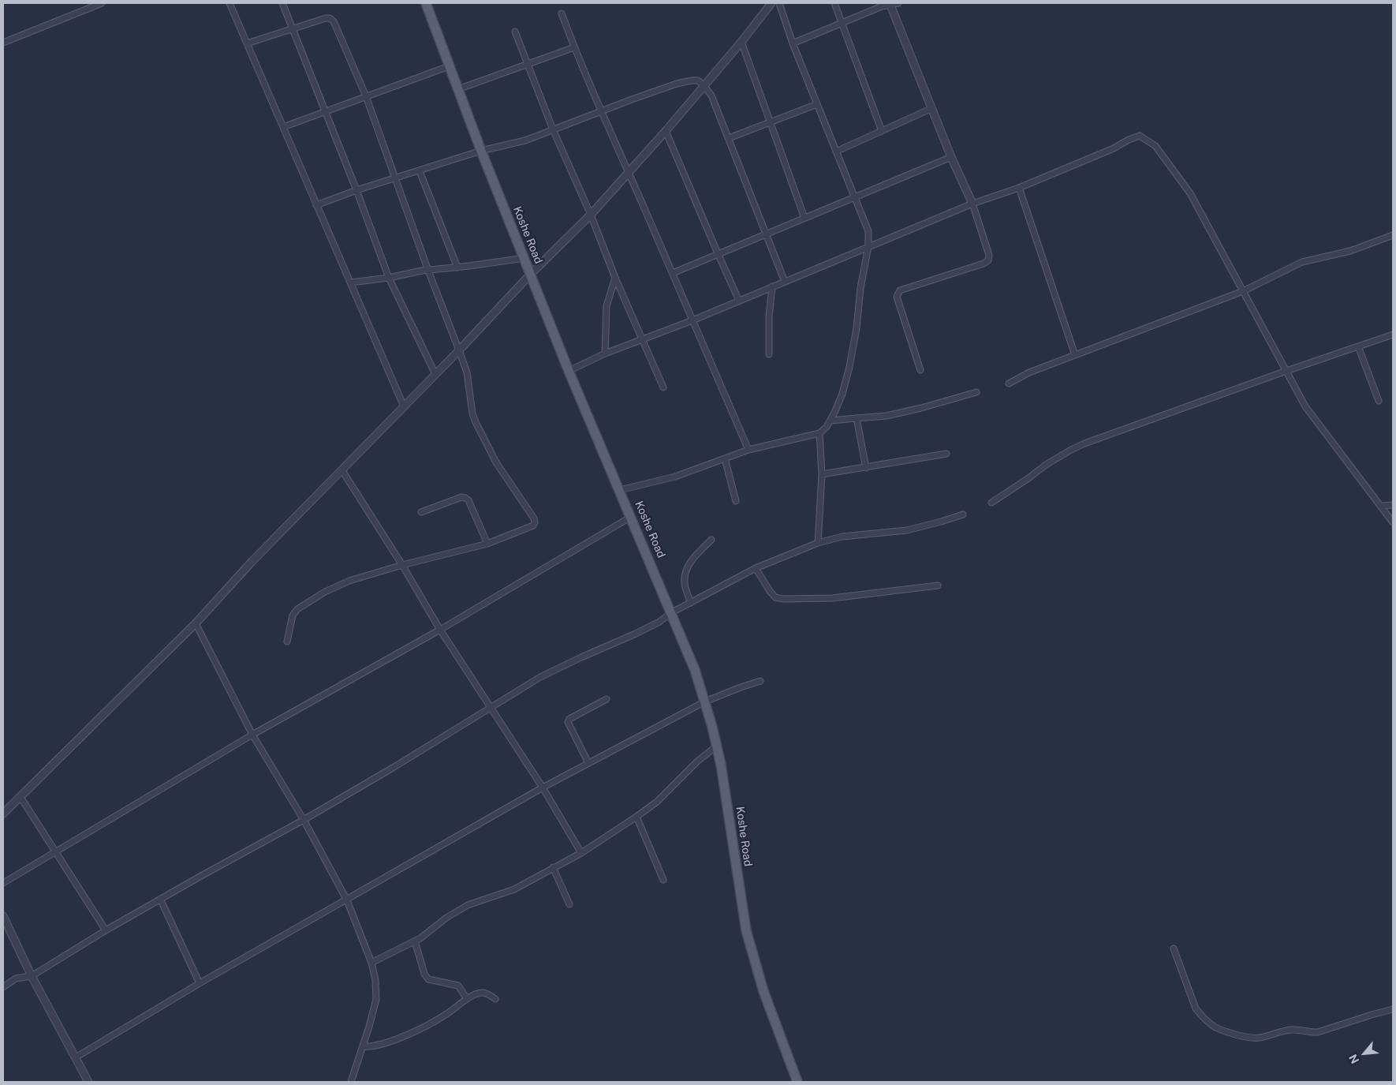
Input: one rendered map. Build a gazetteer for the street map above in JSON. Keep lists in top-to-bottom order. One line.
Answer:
{"streets":{"main road":["Koshe Road"]},"north":"bottom left"}
